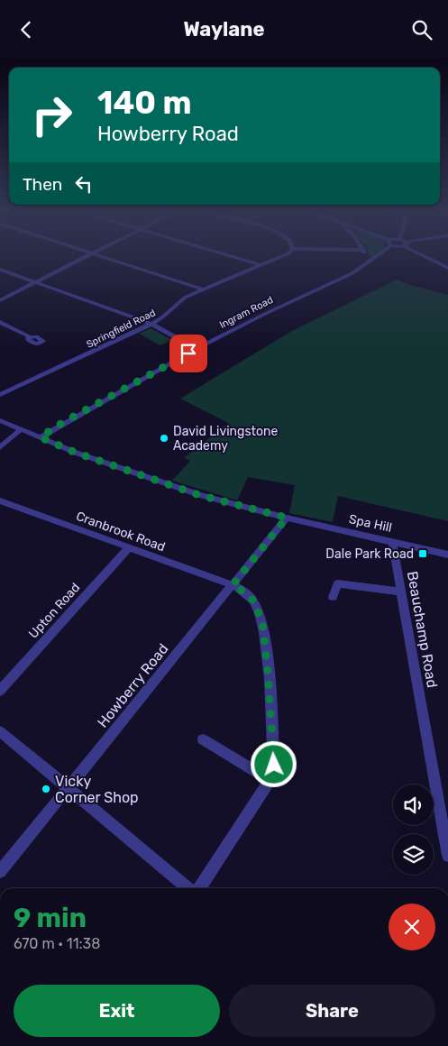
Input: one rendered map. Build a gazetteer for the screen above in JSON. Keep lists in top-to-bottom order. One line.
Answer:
{"streets":{"street":["Ingram Road","Springfield Road","Spa Hill","Cranbrook Road","Upton Road","Beauchamp Road","Howberry Road"]},"crossings":[["Ingram Road","Spa Hill"],["Spa Hill","Beauchamp Road"],["Spa Hill","Howberry Road"],["Cranbrook Road","Upton Road"],["Cranbrook Road","Howberry Road"]],"places":{"other":["David Livingstone Academy","Vicky Corner Shop"],"transit":["Dale Park Road"]},"page":{"header":"Waylane","turn":["140 m","Howberry Road"],"then":"Then","heading":["9 min","670 m · 11:38"],"buttons":["Exit","Share"]}}
